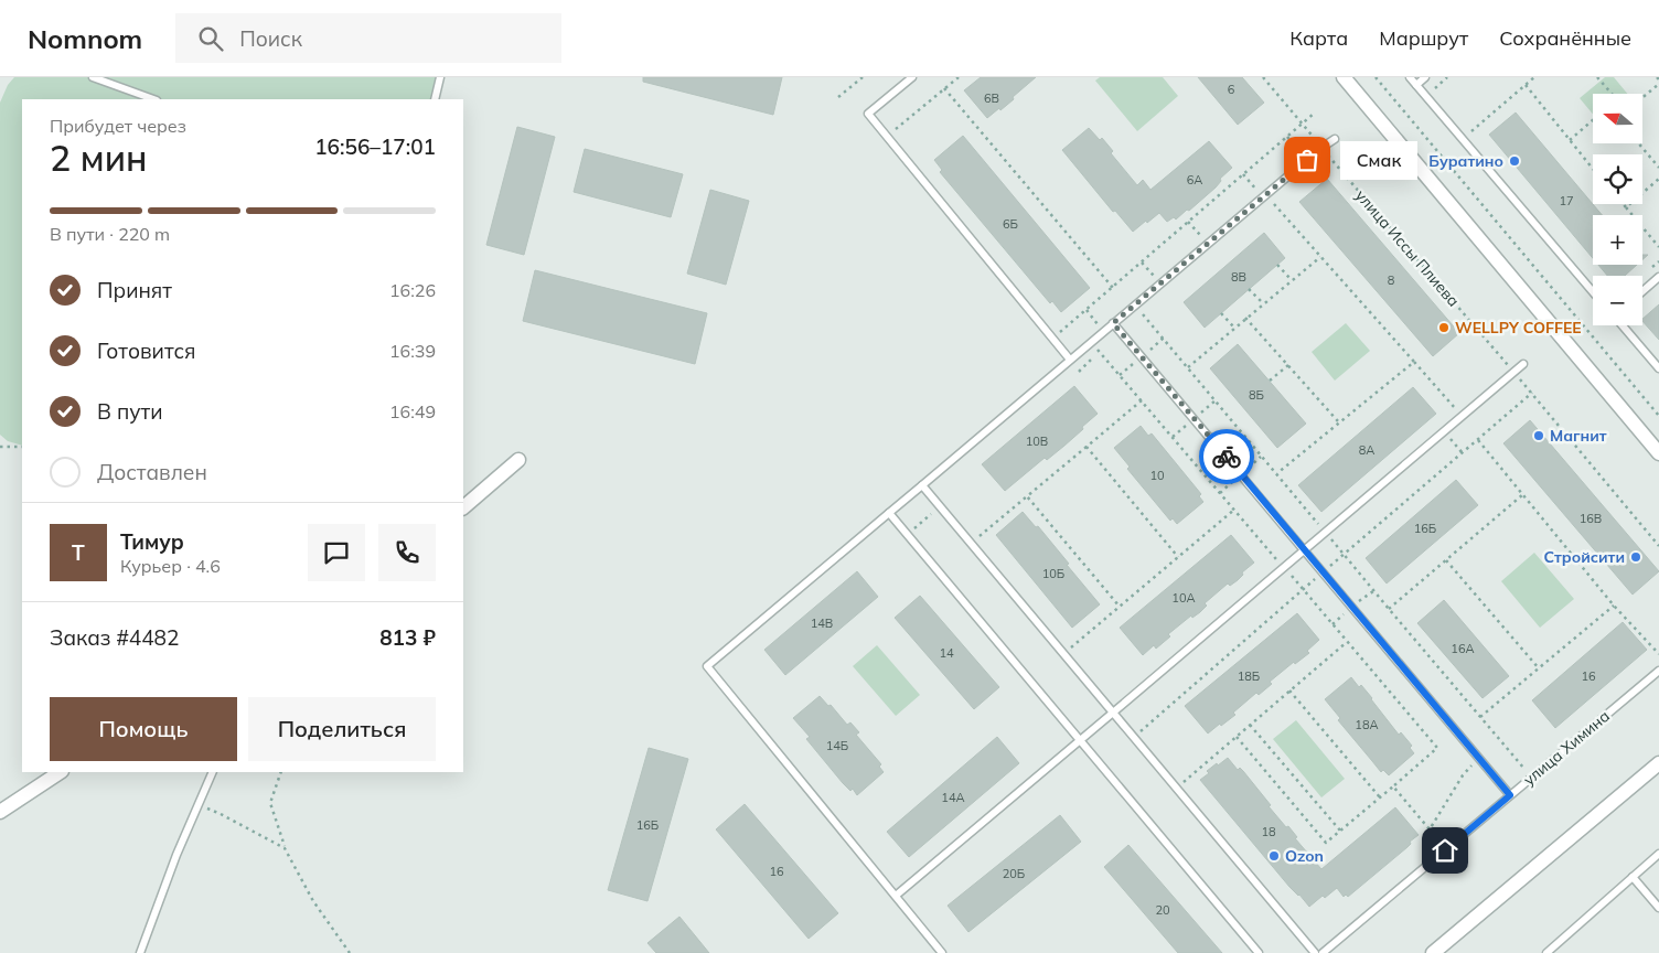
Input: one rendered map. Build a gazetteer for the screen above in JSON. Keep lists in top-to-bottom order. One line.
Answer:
{"streets":{"lane":["улица Химина"],"path":["улица Иссы Плиева"]},"places":["Смак","Буратино","WELLPY COFFEE","Магнит","Стройсити","Ozon"],"house_numbers":["6","6В","6А","17","6Б","8В","8","8Б","10В","8А","10","16В","16Б","10Б","10А","14В","16А","14","18Б","16","18А","14Б","14А","16Б","18","16","20Б","20"],"north":"left","page":{"header":"Nomnom","search":"Поиск","nav":["Карта","Маршрут","Сохранённые"],"map_buttons":["+","−"],"heading":["2 мин","Прибудет через","16:56–17:01"],"panel":["Тимур","Курьер · 4.6","Заказ #4482","813 ₽"],"bubble":"Смак","bar":"В пути · 220 m","list":[["Принят","16:26"],["Готовится","16:39"],["В пути","16:49"],"Доставлен"],"round":"Т","buttons":["Помощь","Поделиться"]}}
